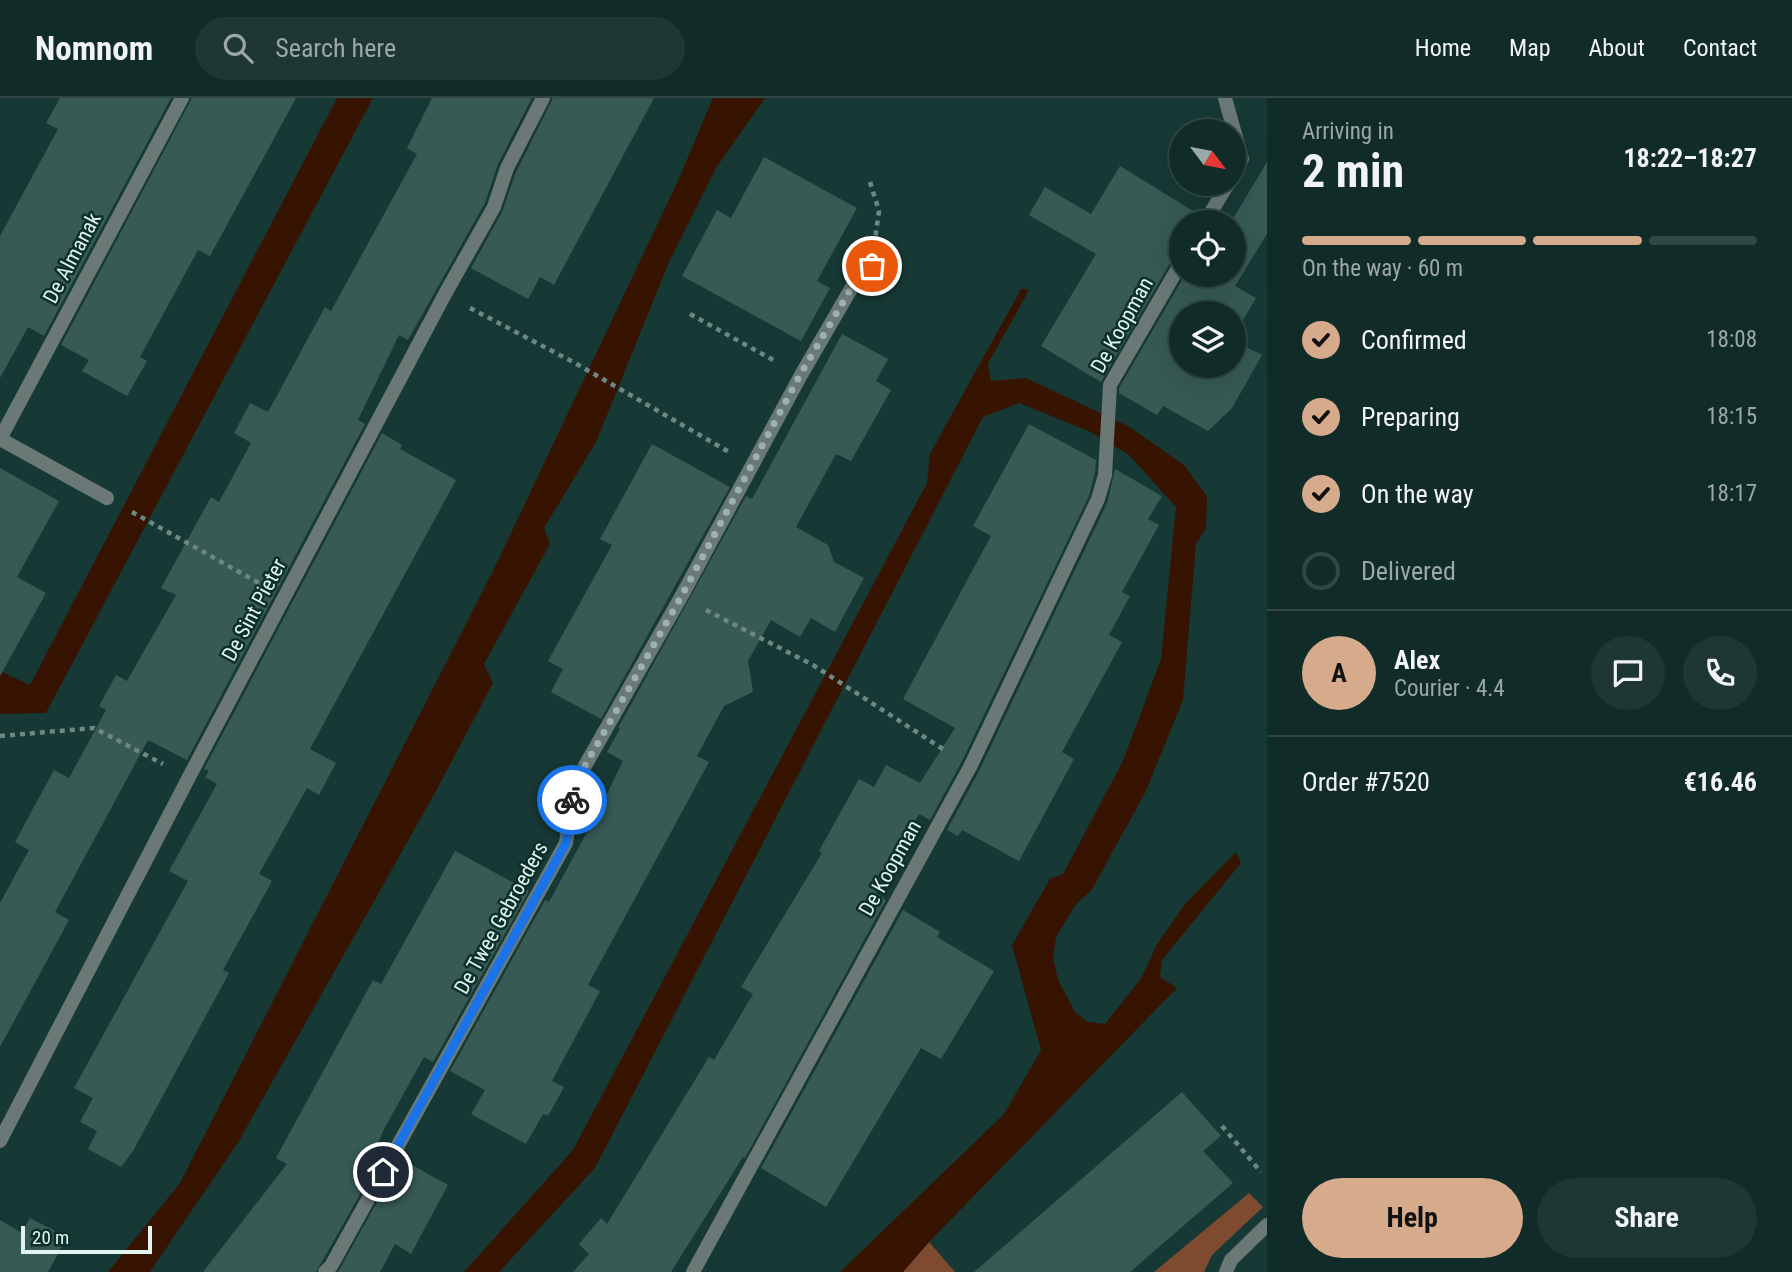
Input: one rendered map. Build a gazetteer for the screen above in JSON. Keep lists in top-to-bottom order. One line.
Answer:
{"streets":{"street":["De Almanak","De Koopman","De Sint Pieter","De Twee Gebroeders"]},"scale_bar":"20 m","north":"bottom right","page":{"header":"Nomnom","search":"Search here","nav":["Home","Map","About","Contact"],"heading":["2 min","Arriving in","18:22–18:27"],"panel":["Alex","Courier · 4.4","Order #7520","€16.46"],"bar":"On the way · 60 m","list":[["Confirmed","18:08"],["Preparing","18:15"],["On the way","18:17"],"Delivered"],"round":"A","buttons":["Help","Share"],"scale":"20 m"}}
